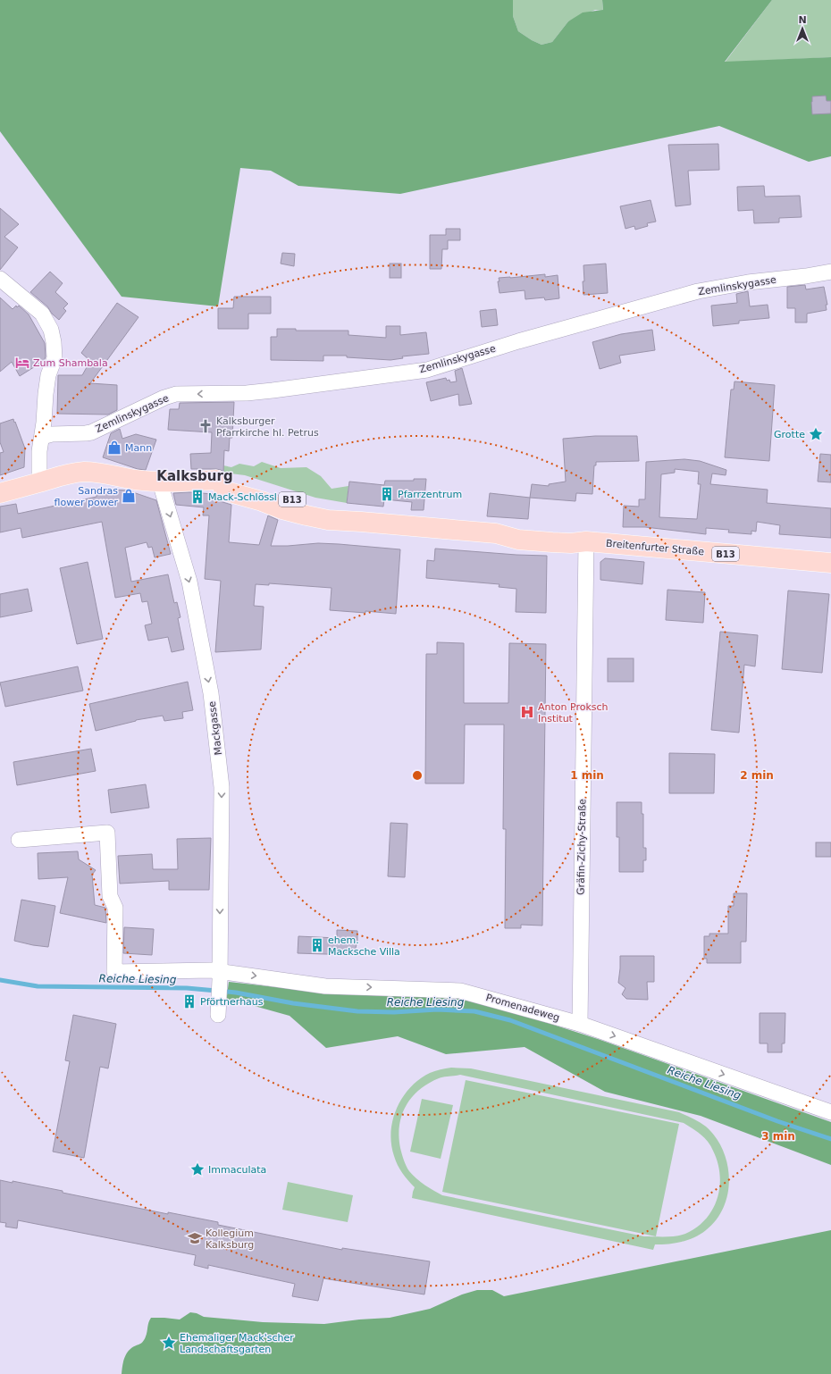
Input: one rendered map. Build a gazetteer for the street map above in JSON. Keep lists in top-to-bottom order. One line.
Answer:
{"streets":{"main road":["B13","Breitenfurter Straße"],"street":["Zemlinskygasse","Mackgasse","Gräfin-Zichy-Straße","Promenadeweg"]},"crossings":[["Breitenfurter Straße","Mackgasse"],["Breitenfurter Straße","Gräfin-Zichy-Straße"],["Mackgasse","Promenadeweg"],["Gräfin-Zichy-Straße","Promenadeweg"]],"one_way":["Zemlinskygasse","Mackgasse","Promenadeweg"],"districts":["Kalksburg"],"water":["Reiche Liesing"],"places":{"hotel":["Zum Shambala"],"church":["Kalksburger Pfarrkirche hl. Petrus"],"place":["Grotte","Immaculata","Ehemaliger Mack'scher Landschaftsgarten"],"shop":["Mann","Sandras flower power"],"building":["Pfarrzentrum","Mack-Schlössl","ehem. Macksche Villa","Pförtnerhaus"],"hospital":["Anton Proksch Institut"],"school or university":["Kollegium Kalksburg"]},"north":"top","rings":["1 min","2 min","3 min"]}
